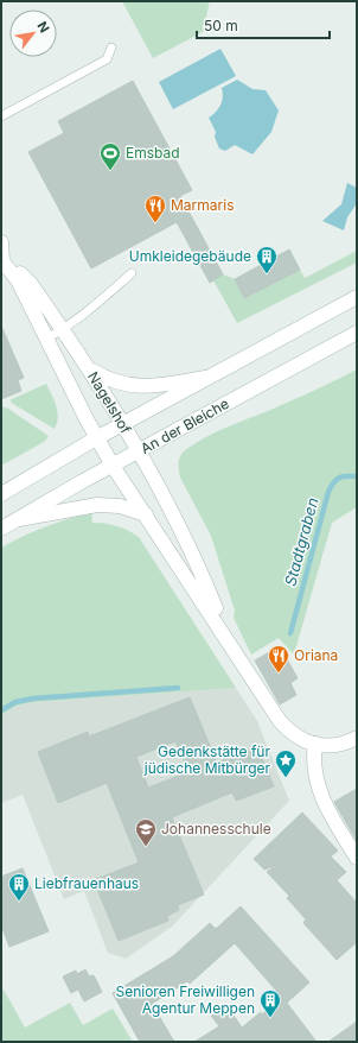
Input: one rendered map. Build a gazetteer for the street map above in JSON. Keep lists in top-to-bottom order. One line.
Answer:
{"streets":{"street":["Nagelshof","An der Bleiche"]},"crossings":[["Nagelshof","An der Bleiche"]],"water":["Stadtgraben"],"places":{"sports":["Emsbad"],"restaurant":["Marmaris","Oriana"],"building":["Umkleidegebäude","Liebfrauenhaus","Senioren Freiwilligen Agentur Meppen"],"place":["Gedenkstätte für jüdische Mitbürger"],"school or university":["Johannesschule"]},"scale_bar":"50 m","north":"top right"}
